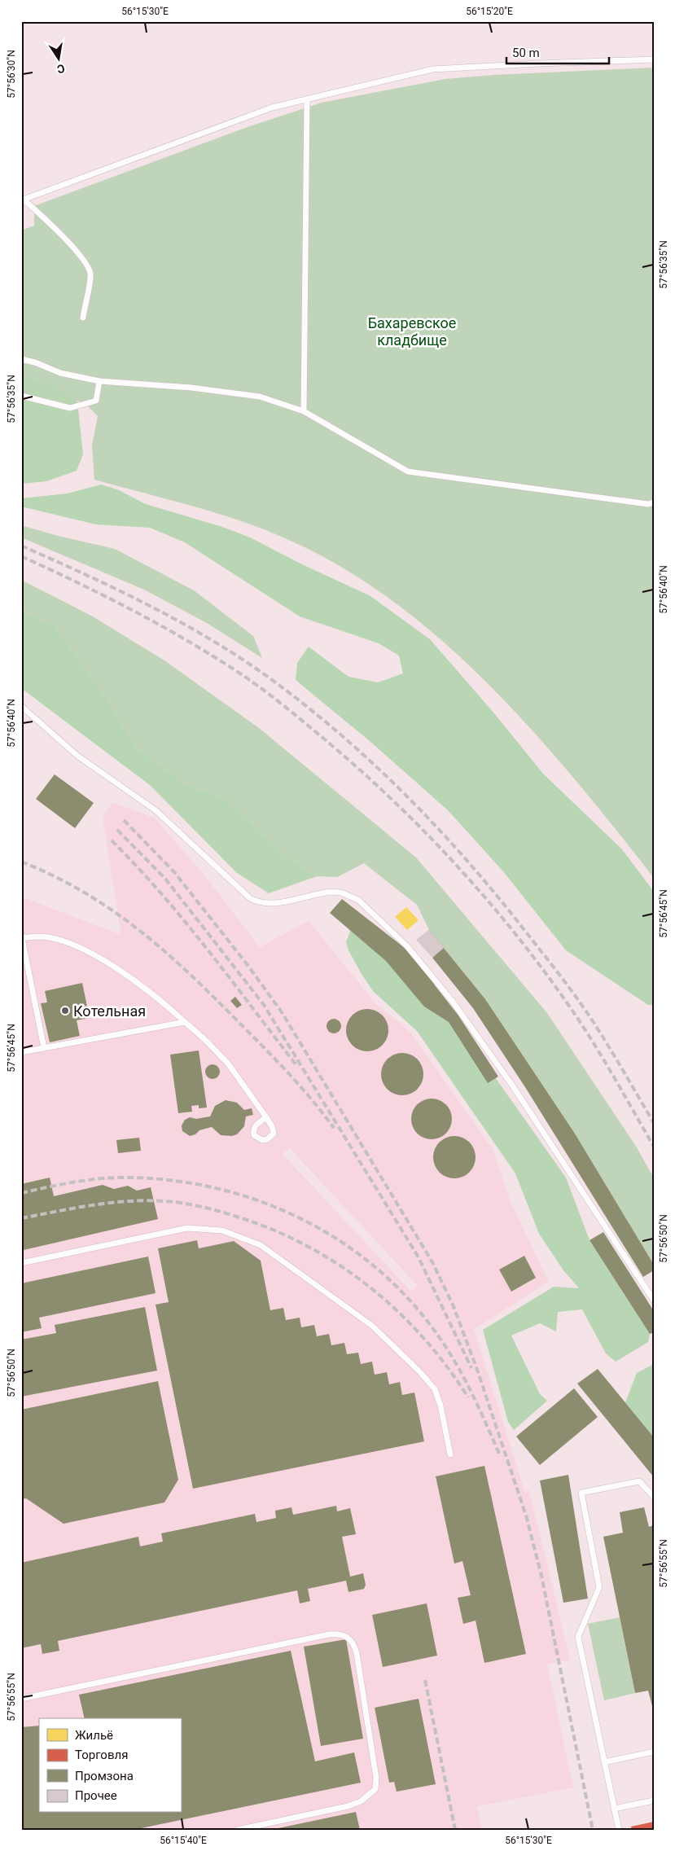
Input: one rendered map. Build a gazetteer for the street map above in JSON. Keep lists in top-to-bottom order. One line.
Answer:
{"parks":["Бахаревское кладбище"],"places":["Котельная"],"legend":["Жильё","Торговля","Промзона","Прочее"],"scale_bar":"50 m","north":"bottom","coordinates":["56°15'30\"E","56°15'20\"E","57°56'30\"N","57°56'35\"N","57°56'40\"N","57°56'45\"N","57°56'50\"N","57°56'55\"N","56°15'40\"E"]}
